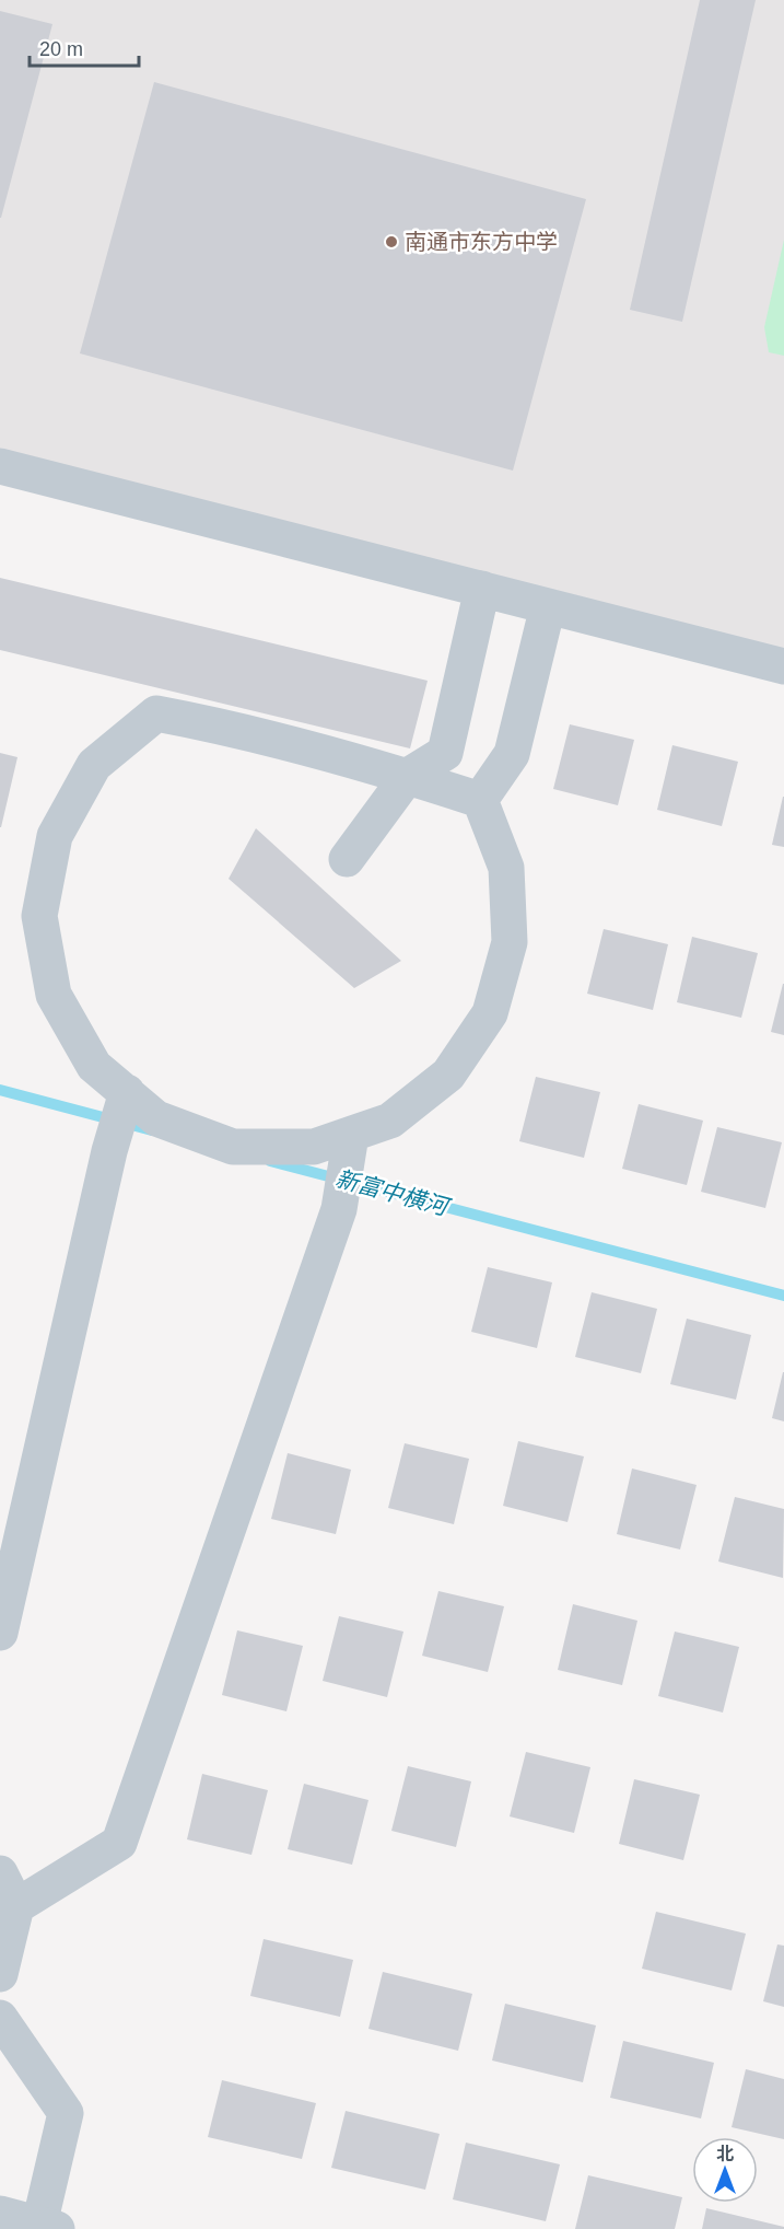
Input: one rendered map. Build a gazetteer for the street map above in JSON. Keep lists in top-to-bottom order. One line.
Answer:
{"water":["新富中横河"],"places":["南通市东方中学"],"scale_bar":"20 m","north":"top"}
